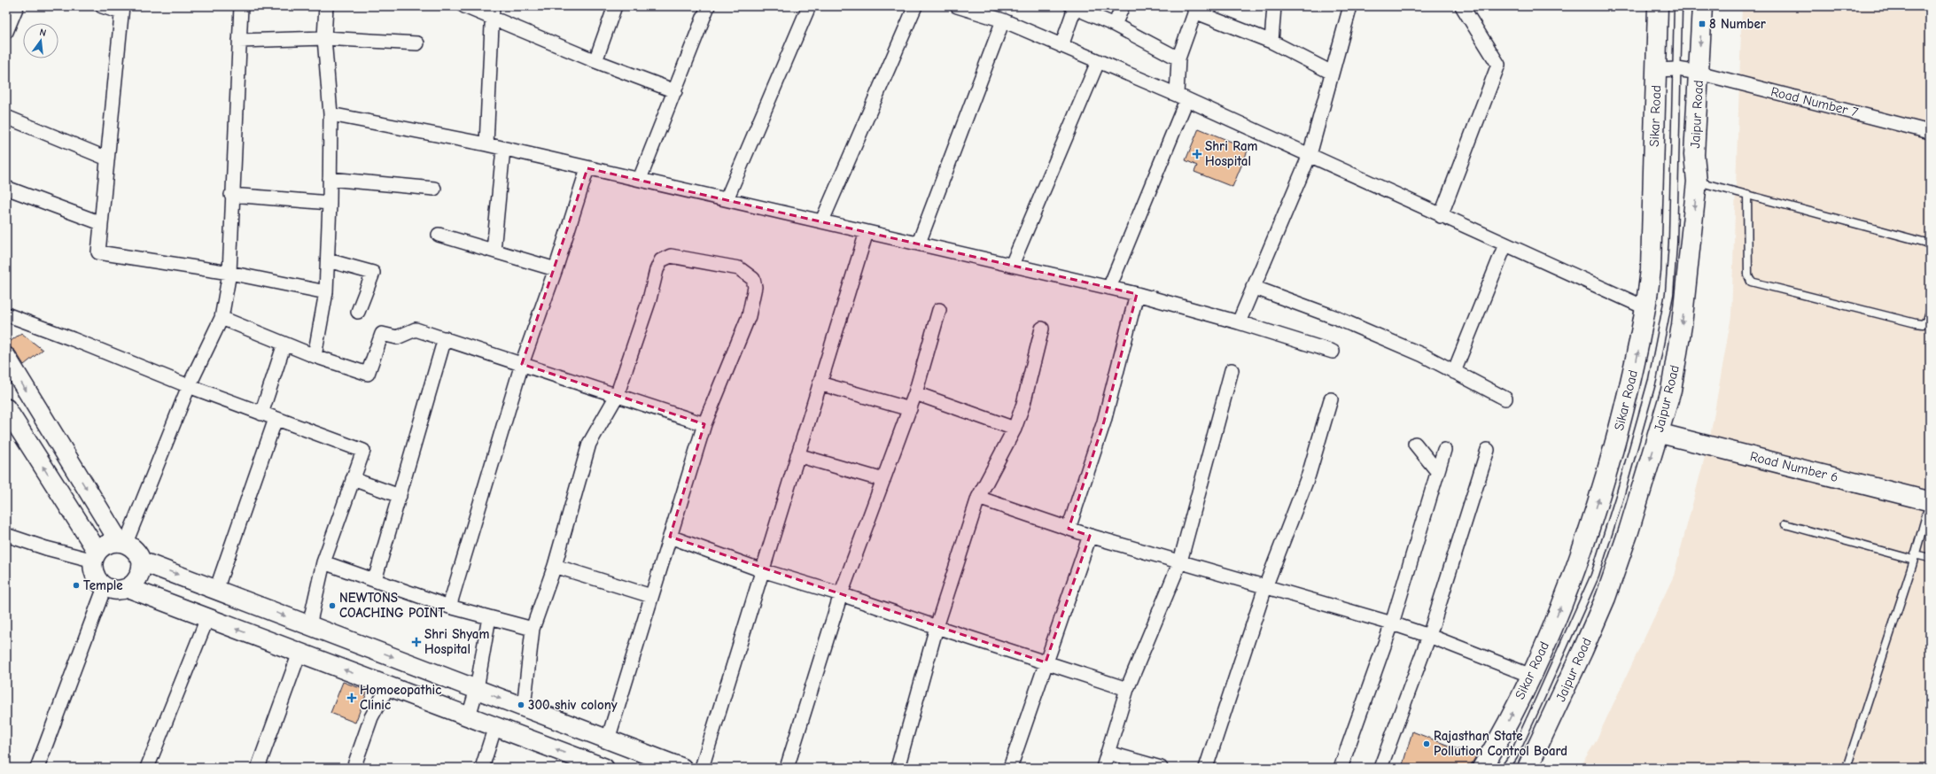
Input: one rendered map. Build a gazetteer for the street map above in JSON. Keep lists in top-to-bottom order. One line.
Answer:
{"streets":{"main road":["Jaipur Road","Sikar Road"],"street":["Road Number 7","Road Number 6"]},"crossings":[["Road Number 7","Jaipur Road"],["Road Number 7","Sikar Road"],["Jaipur Road","Road Number 6"]],"one_way":["Jaipur Road","Sikar Road"],"places":{"transit":["8 Number"],"health":["Shri Ram Hospital","Shri Shyam Hospital","Homoeopathic Clinic"],"other":["Temple","NEWTONS COACHING POINT","300 shiv colony","Rajasthan State Pollution Control Board"]},"north":"top"}
